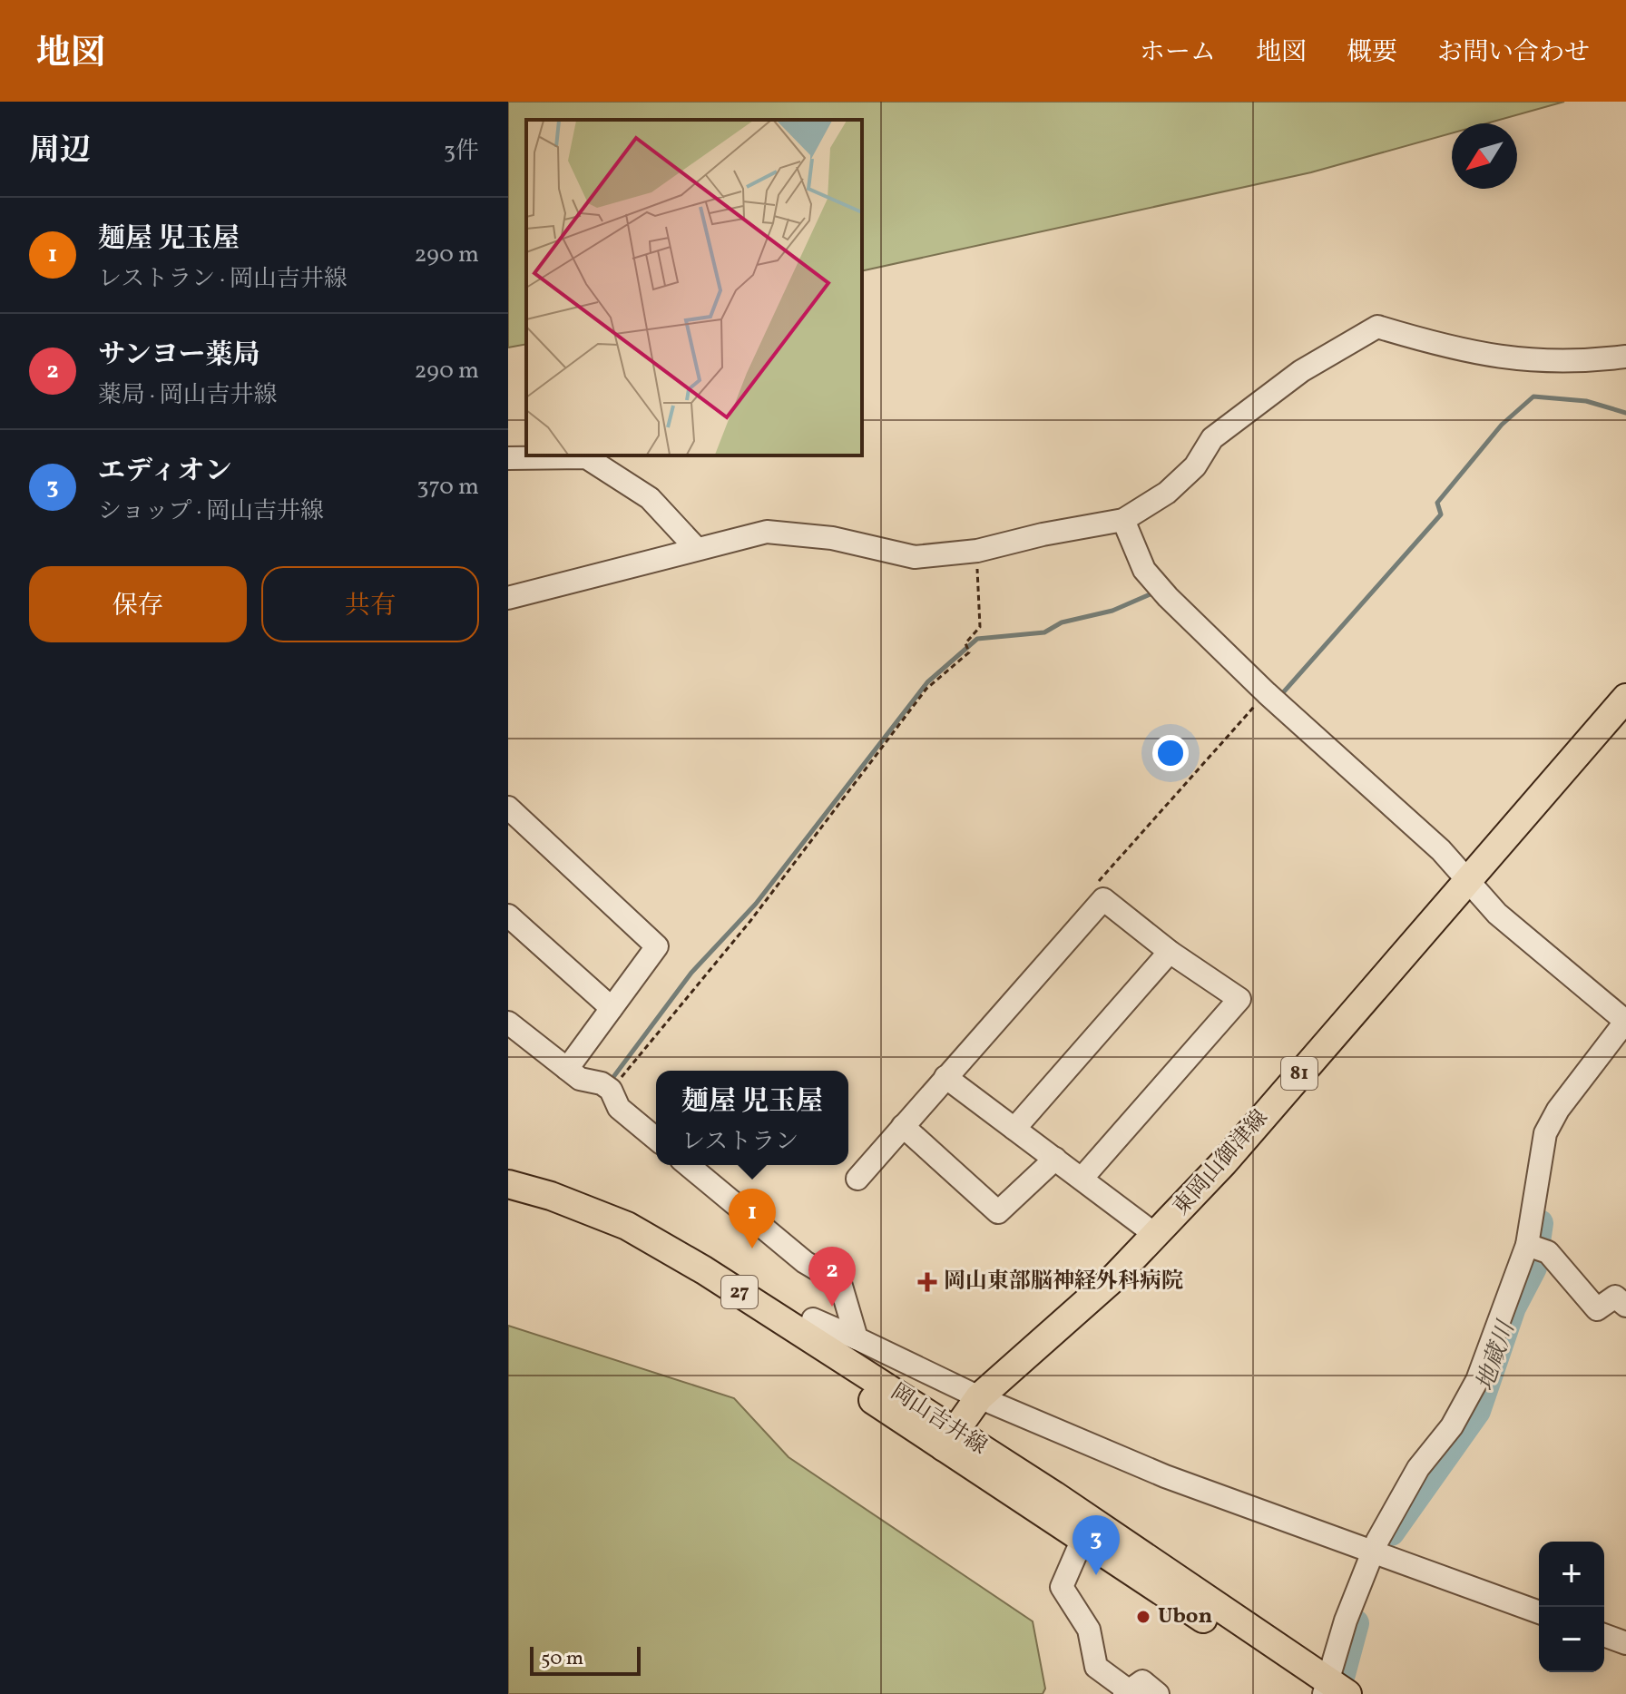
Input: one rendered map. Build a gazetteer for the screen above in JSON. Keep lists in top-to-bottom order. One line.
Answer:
{"streets":{"main road":["81","東岡山御津線","27","岡山吉井線"]},"crossings":[["東岡山御津線","岡山吉井線"]],"water":["地蔵川"],"places":{"health":["岡山東部脳神経外科病院"],"other":["Ubon"]},"scale_bar":"50 m","north":"bottom left","page":{"header":"地図","nav":["ホーム","地図","概要","お問い合わせ"],"heading":["周辺","3件"],"list":[{"mark":"1","name":"麺屋 児玉屋","note":"レストラン · 岡山吉井線","value":"290 m"},{"mark":"2","name":"サンヨー薬局","note":"薬局 · 岡山吉井線","value":"290 m"},{"mark":"3","name":"エディオン","note":"ショップ · 岡山吉井線","value":"370 m"}],"buttons":["保存","共有"],"popup":["麺屋 児玉屋","レストラン"],"pins":["1","2","3"],"map_buttons":["+","−"],"scale":"50 m"}}
